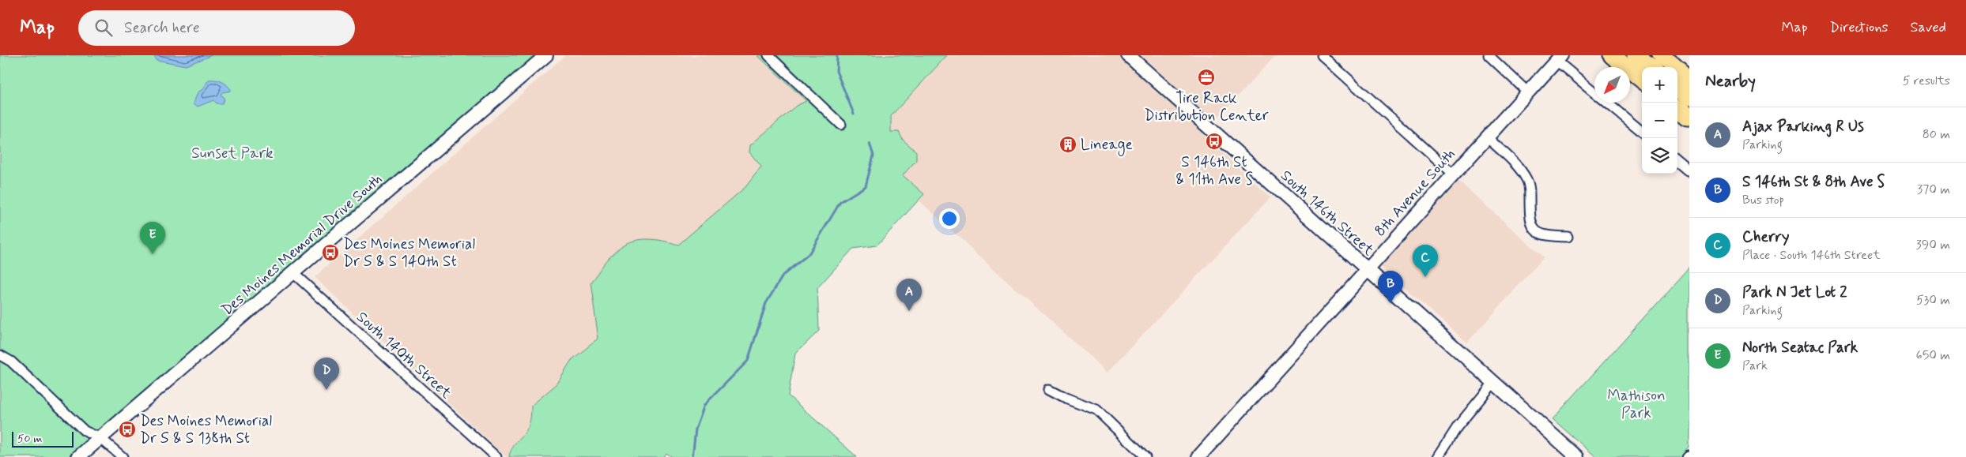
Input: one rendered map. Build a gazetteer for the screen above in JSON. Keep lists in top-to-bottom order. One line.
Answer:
{"streets":{"street":["8th Avenue South","South 146th Street","Des Moines Memorial Drive South","South 140th Street"]},"crossings":[["8th Avenue South","South 146th Street"],["Des Moines Memorial Drive South","South 140th Street"]],"parks":["Sunset Park","Mathison Park"],"places":{"office":["Tire Rack Distribution Center"],"bus stop":["S 146th St & 11th Ave S","Des Moines Memorial Dr S & S 140th St","Des Moines Memorial Dr S & S 138th St"],"building":["Lineage"]},"scale_bar":"50 m","north":"bottom left","page":{"header":"Map","search":"Search here","nav":["Map","Directions","Saved"],"heading":["Nearby","5 results"],"map_buttons":["+","−"],"list":[{"mark":"A","name":"Ajax Parking R Us","note":"Parking","value":"80 m"},{"mark":"B","name":"S 146th St & 8th Ave S","note":"Bus stop","value":"370 m"},{"mark":"C","name":"Cherry","note":"Place · South 146th Street","value":"390 m"},{"mark":"D","name":"Park N Jet Lot 2","note":"Parking","value":"530 m"},{"mark":"E","name":"North Seatac Park","note":"Park","value":"650 m"}],"pins":["E","C","B","A","D"],"scale":"50 m"}}
